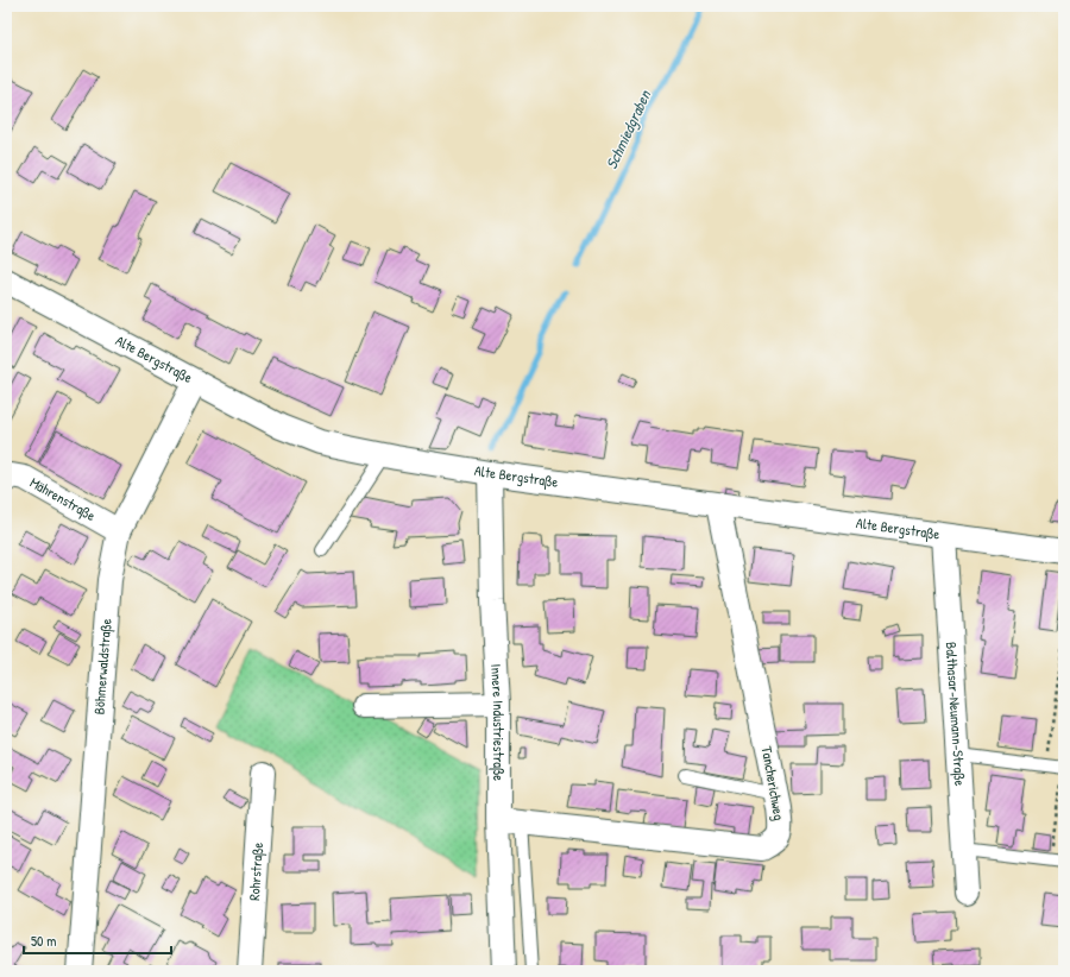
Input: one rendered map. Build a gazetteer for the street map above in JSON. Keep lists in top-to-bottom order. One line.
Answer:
{"streets":{"street":["Alte Bergstraße","Mährenstraße","Böhmerwaldstraße","Balthasar-Neumann-Straße","Innere Industriestraße","Tancherichweg","Rohrstraße"]},"crossings":[["Alte Bergstraße","Böhmerwaldstraße"],["Alte Bergstraße","Balthasar-Neumann-Straße"],["Alte Bergstraße","Innere Industriestraße"],["Alte Bergstraße","Tancherichweg"],["Mährenstraße","Böhmerwaldstraße"],["Innere Industriestraße","Tancherichweg"]],"water":["Schmiedgraben"],"scale_bar":"50 m"}
